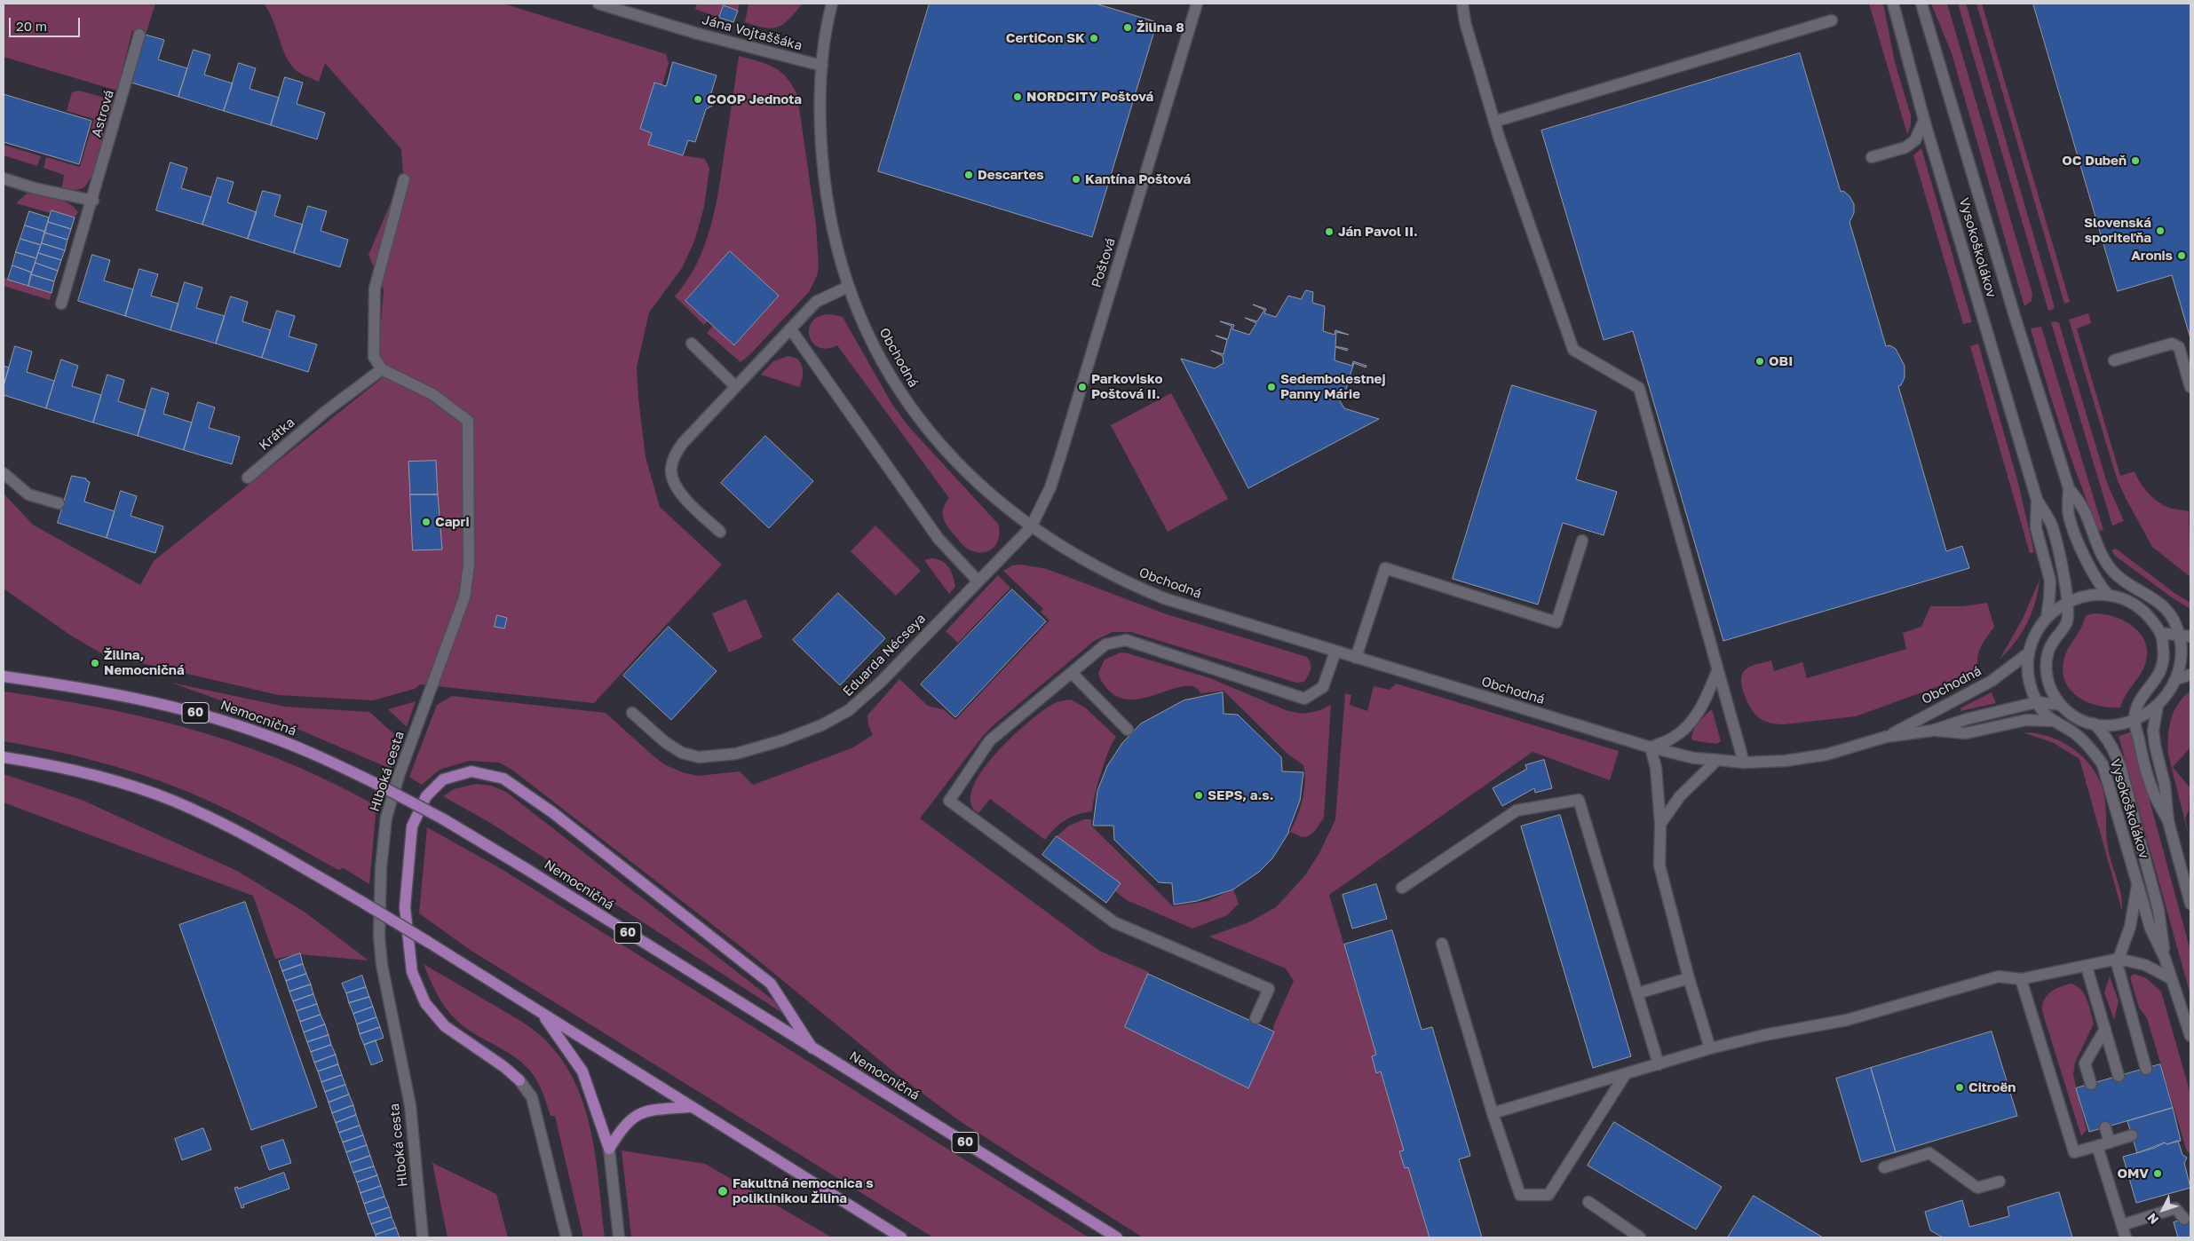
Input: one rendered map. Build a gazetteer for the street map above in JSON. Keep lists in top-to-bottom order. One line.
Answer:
{"streets":{"main road":["60","Nemocničná"],"street":["Jána Vojtaššáka","Astrová","Vysokoškolákov","Poštová","Obchodná","Krátka","Eduarda Nécseya","Hlboká cesta"]},"crossings":[["Jána Vojtaššáka","Obchodná"],["Vysokoškolákov","Obchodná"],["Poštová","Obchodná"],["Poštová","Eduarda Nécseya"],["Obchodná","Eduarda Nécseya"],["Krátka","Hlboká cesta"]],"places":["Žilina 8","CertiCon SK","NORDCITY Poštová","COOP Jednota","OC Dubeň","Descartes","Kantína Poštová","Slovenská sporiteľňa","Ján Pavol II.","Aronis","OBI","Parkovisko Poštová II.","Sedembolestnej Panny Márie","Capri","Žilina, Nemocničná","SEPS, a.s.","Citroën","OMV","Fakultná nemocnica s poliklinikou Žilina"],"scale_bar":"20 m","north":"bottom left"}
